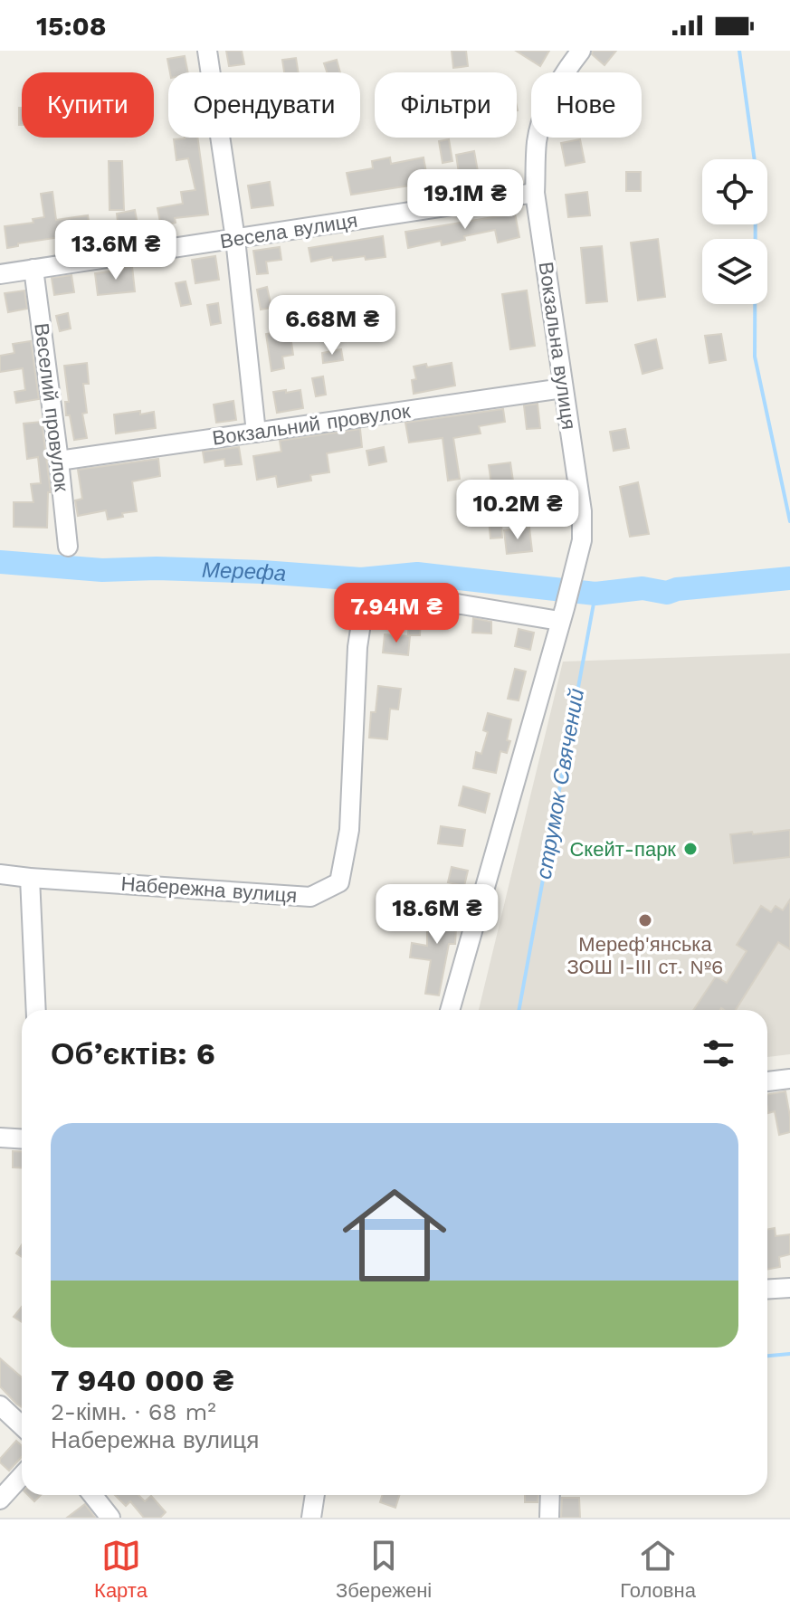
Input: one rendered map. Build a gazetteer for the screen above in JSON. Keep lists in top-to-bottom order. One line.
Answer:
{"streets":{"street":["Весела вулиця","Вокзальна вулиця","Веселий провулок","Вокзальний провулок","Набережна вулиця"]},"crossings":[["Весела вулиця","Вокзальна вулиця"],["Весела вулиця","Веселий провулок"],["Вокзальна вулиця","Вокзальний провулок"],["Вокзальна вулиця","Набережна вулиця"],["Веселий провулок","Вокзальний провулок"]],"water":["Мерефа","струмок Свячений"],"places":["Скейт-парк","Мереф'янська ЗОШ І-ІІІ ст. №6"],"page":{"status":"15:08","chip":["Купити","Орендувати","Фільтри","Нове"],"price":["19.1M ₴","13.6M ₴","6.68M ₴","10.2M ₴","7.94M ₴","18.6M ₴"],"heading":"Об’єктів: 6","list":[{"name":"7 940 000 ₴","note":"2-кімн. · 68 m² · Набережна вулиця"}],"tabs":["Карта","Збережені","Головна"]}}
